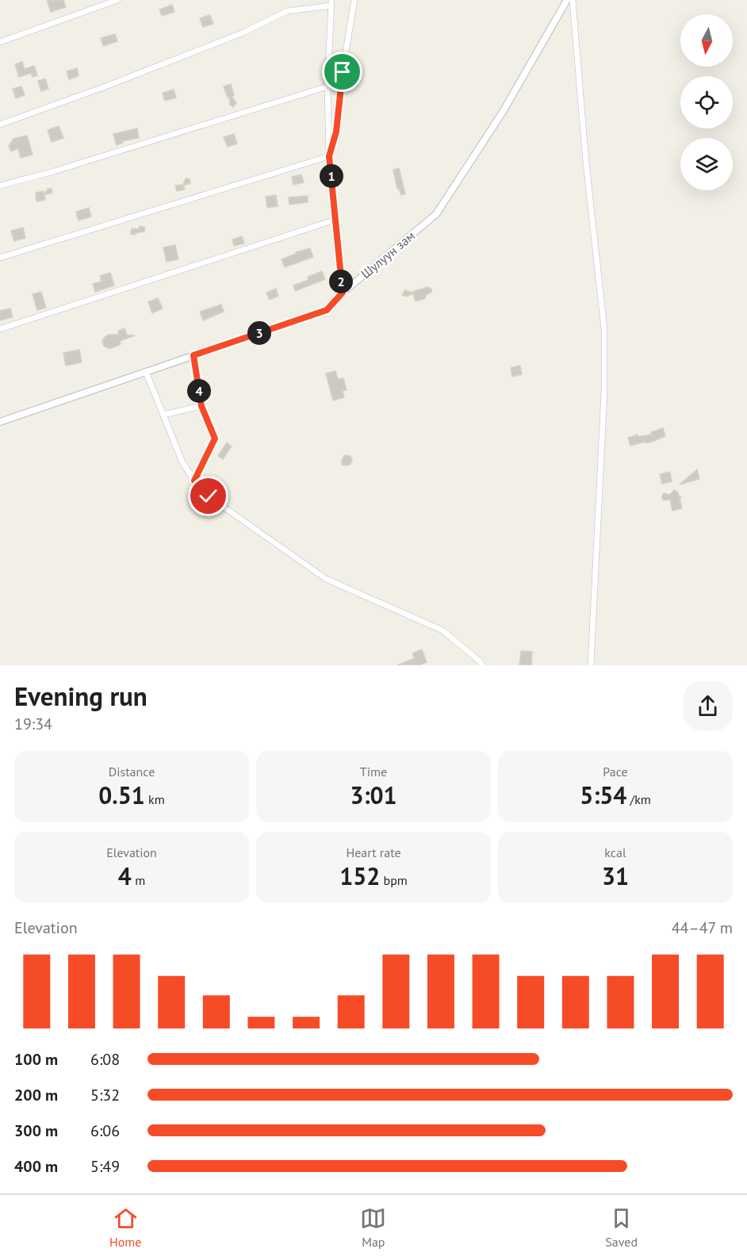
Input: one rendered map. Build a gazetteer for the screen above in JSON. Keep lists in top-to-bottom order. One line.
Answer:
{"streets":{"street":["Шулуун зам"]},"north":"bottom","page":{"pins":["1","2","3","4"],"heading":["Evening run","19:34"],"stats":[["Distance","0.51 km"],["Time","3:01"],["Pace","5:54 /km"],["Elevation","4 m"],["Heart rate","152 bpm"],["kcal","31"]],"chart":["Elevation","44–47 m"],"list":[{"name":"100 m","note":"6:08"},{"name":"200 m","note":"5:32"},{"name":"300 m","note":"6:06"},{"name":"400 m","note":"5:49"}],"tabs":["Home","Map","Saved"]}}
